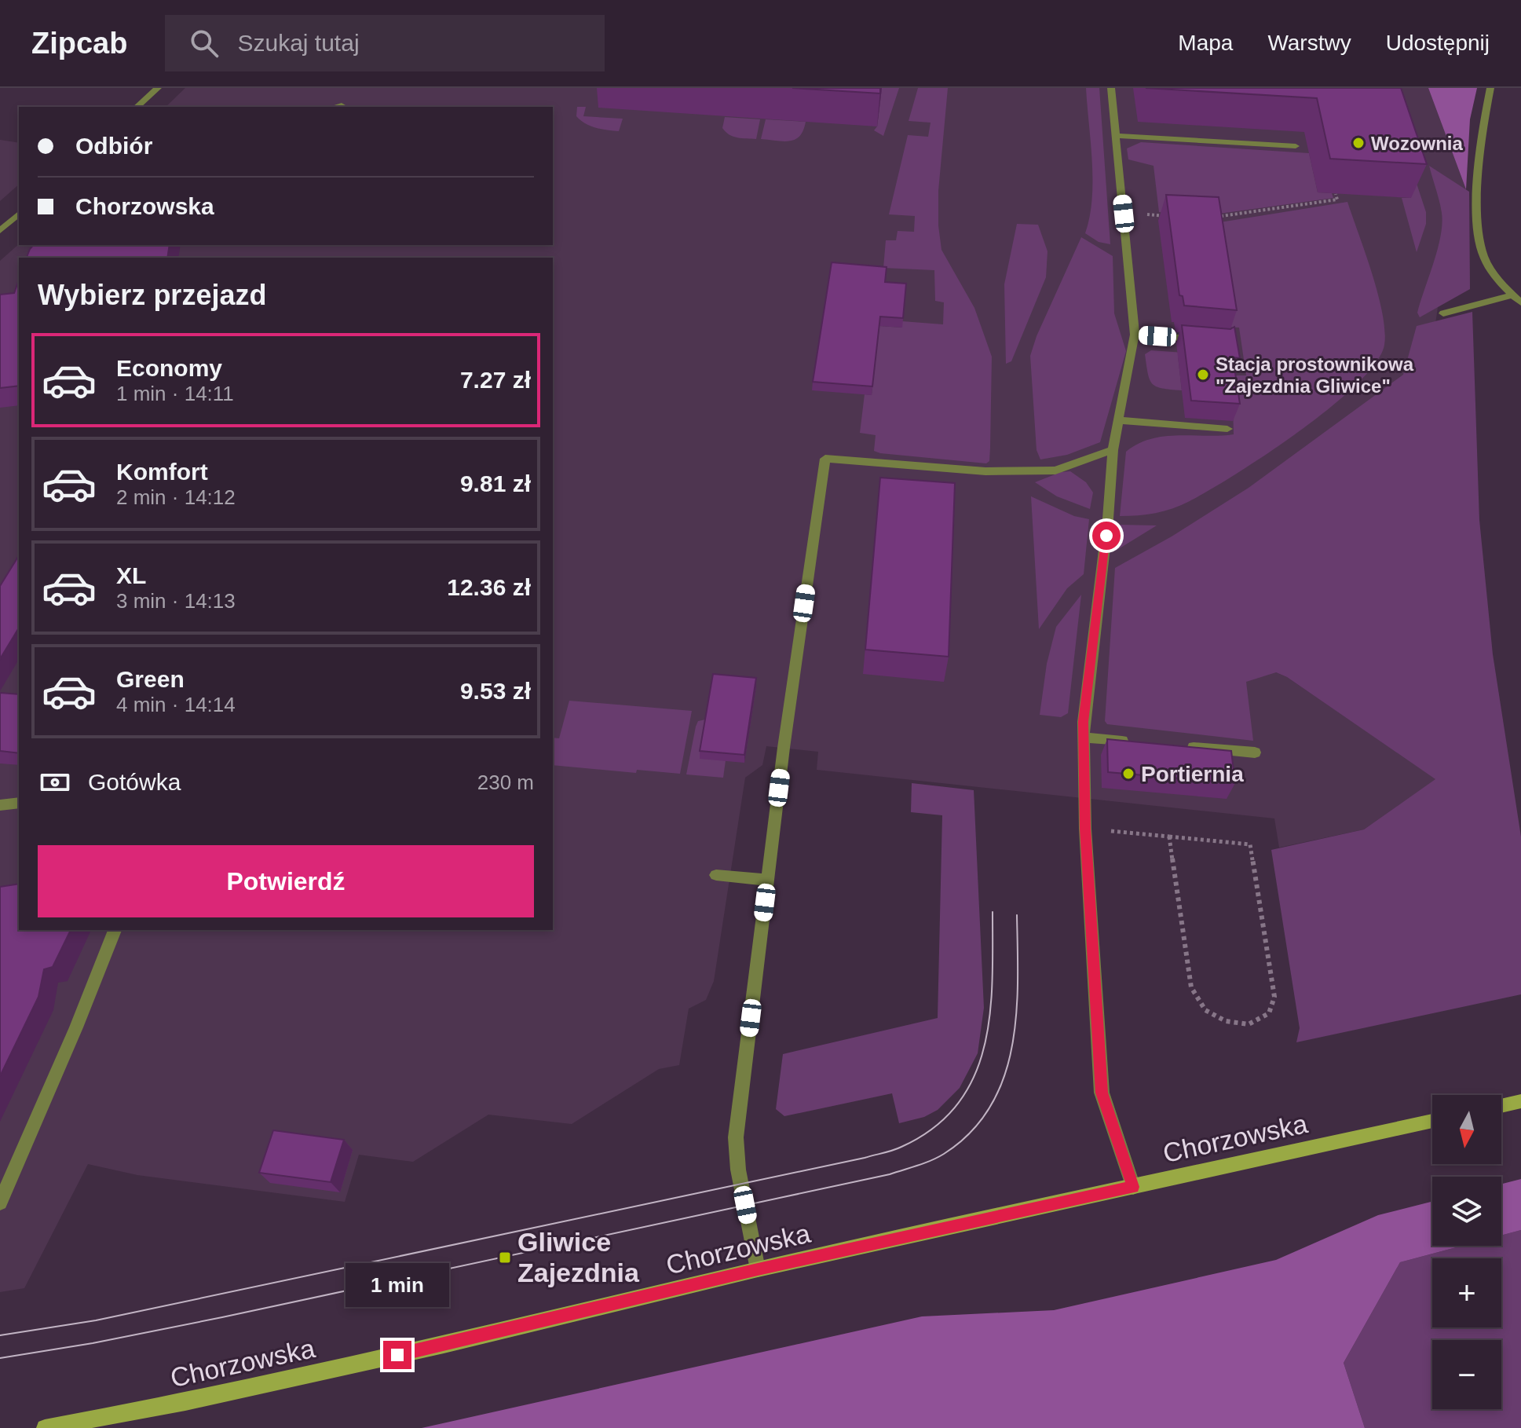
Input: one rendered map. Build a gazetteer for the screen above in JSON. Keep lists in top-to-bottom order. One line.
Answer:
{"streets":{"main road":["Chorzowska"]},"places":{"other":["Wozownia","Stacja prostownikowa \"Zajezdnia Gliwice\"","Portiernia"],"transit":["Gliwice Zajezdnia"]},"north":"bottom","page":{"header":"Zipcab","search":"Szukaj tutaj","nav":["Mapa","Warstwy","Udostępnij"],"banner":["Odbiór","Chorzowska"],"heading":"Wybierz przejazd","list":[{"name":"Economy","note":"1 min · 14:11","value":"7.27 zł"},{"name":"Komfort","note":"2 min · 14:12","value":"9.81 zł"},{"name":"XL","note":"3 min · 14:13","value":"12.36 zł"},{"name":"Green","note":"4 min · 14:14","value":"9.53 zł"}],"pay":["Gotówka","230 m"],"buttons":"Potwierdź","map_buttons":["+","−"],"bubble":"1 min"}}
